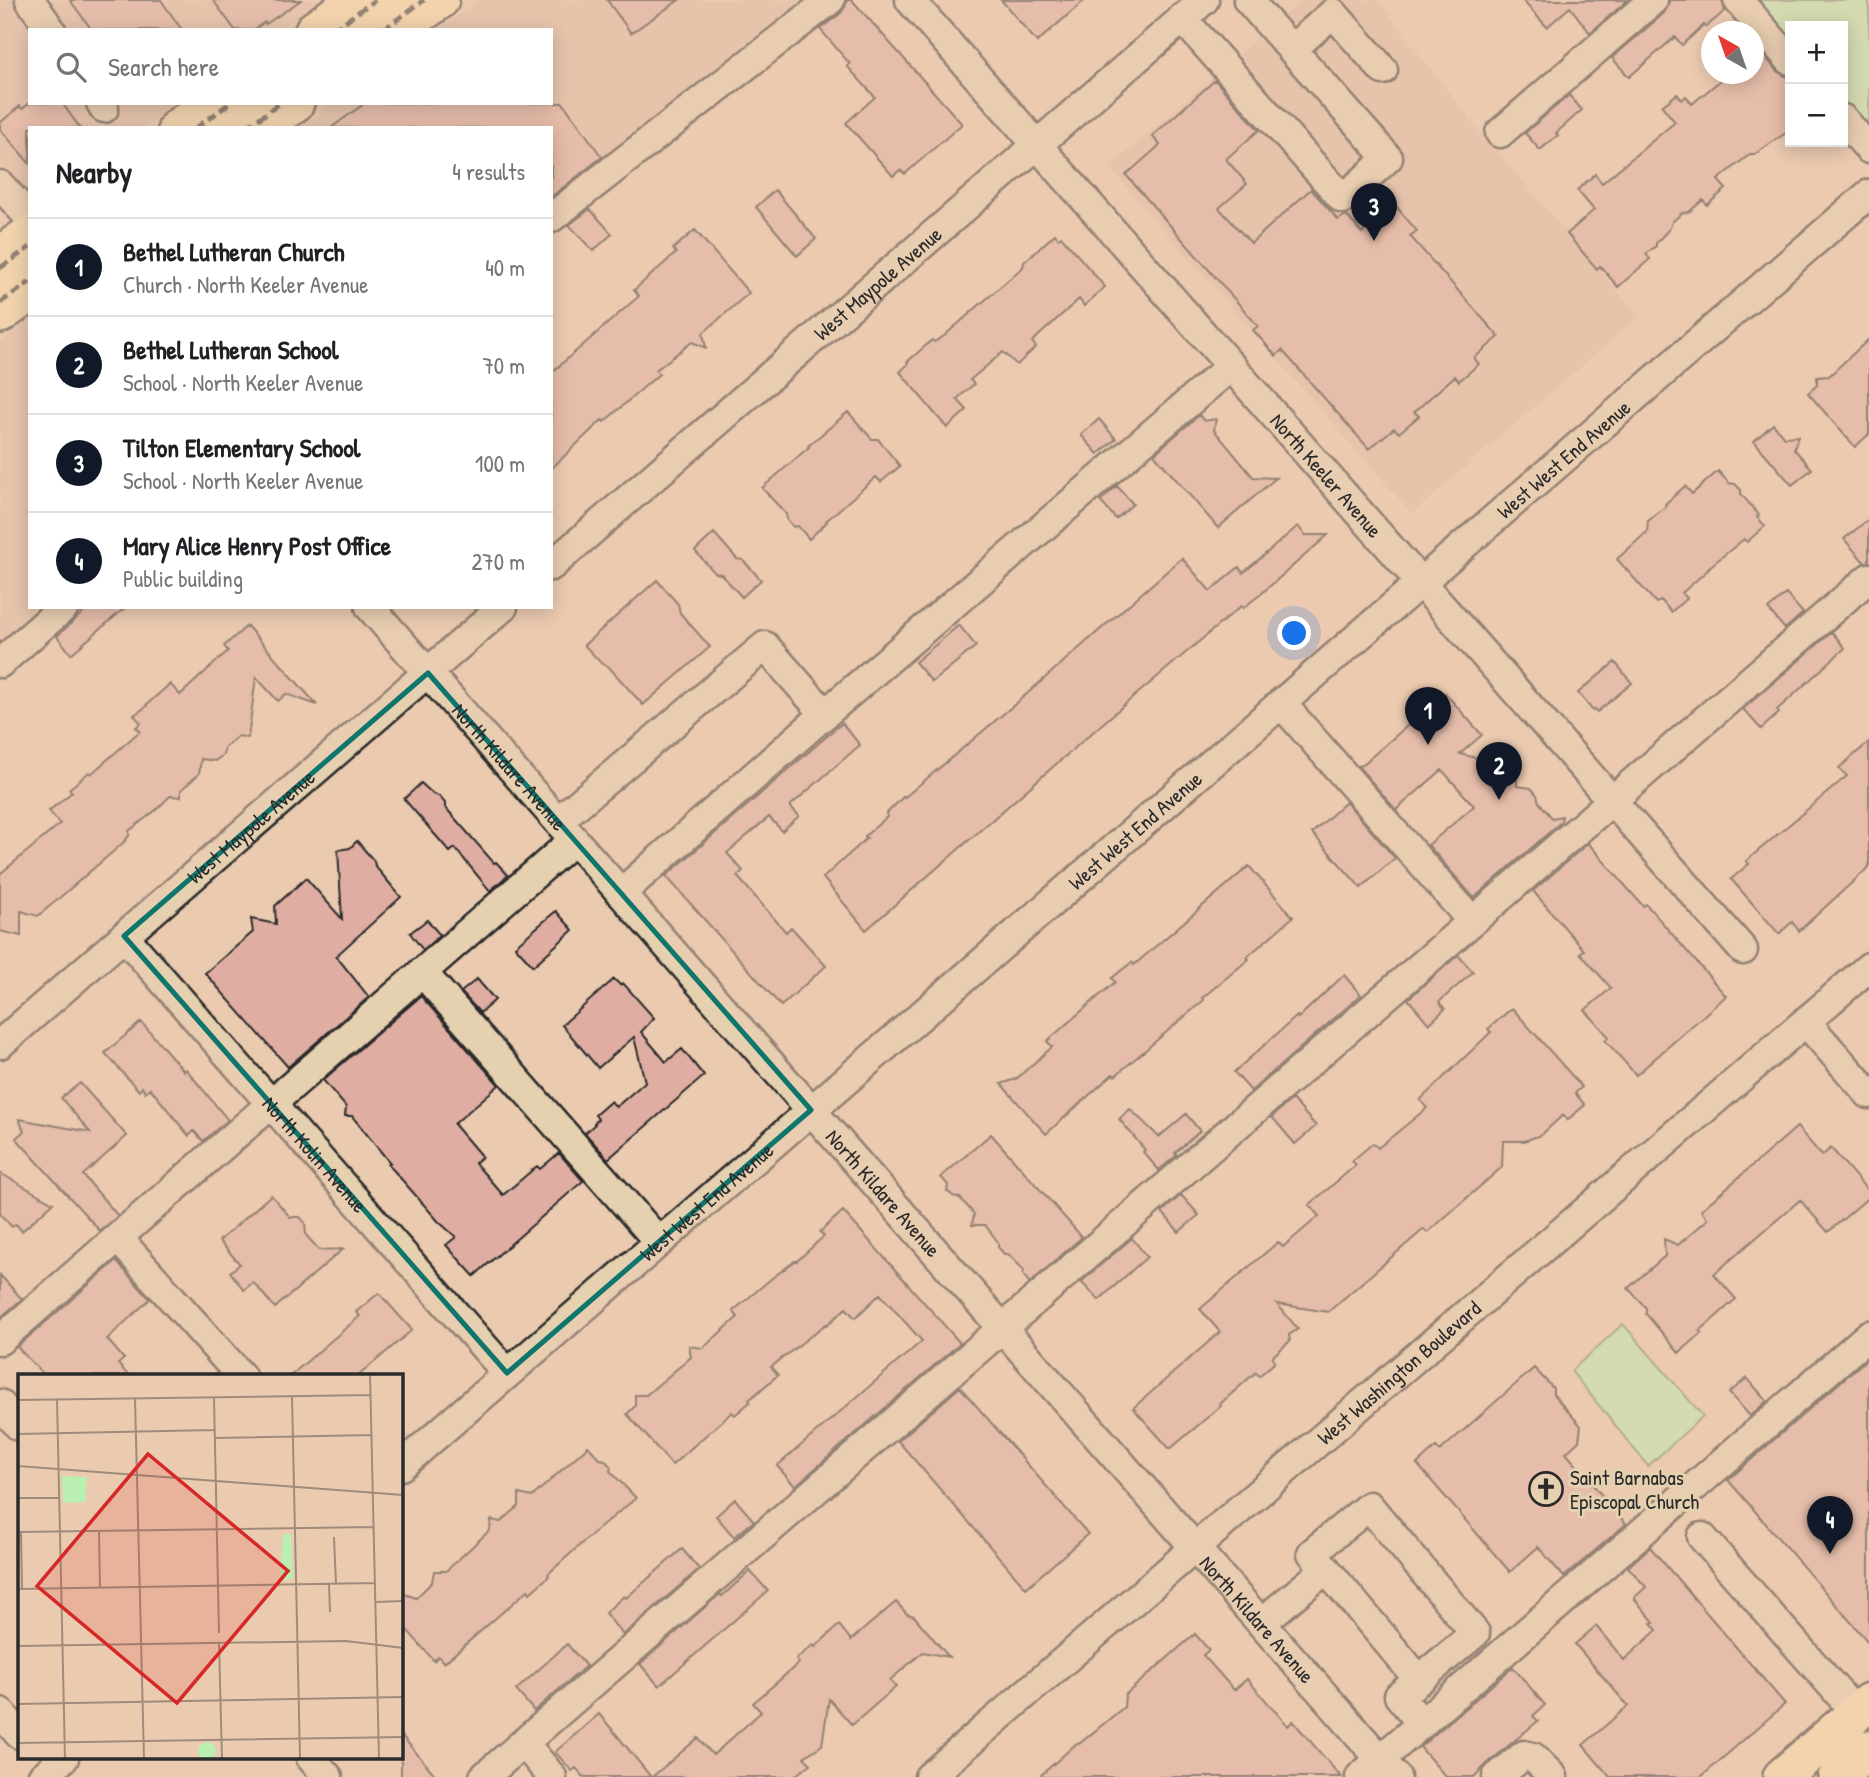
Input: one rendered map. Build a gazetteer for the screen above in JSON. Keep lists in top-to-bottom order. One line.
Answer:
{"streets":{"street":["West Maypole Avenue","West West End Avenue","North Keeler Avenue","North Kildare Avenue","North Kolin Avenue","West Washington Boulevard"]},"crossings":[["West Maypole Avenue","North Keeler Avenue"],["West Maypole Avenue","North Kildare Avenue"],["West Maypole Avenue","North Kolin Avenue"],["West West End Avenue","North Keeler Avenue"],["West West End Avenue","North Kildare Avenue"],["West West End Avenue","North Kolin Avenue"],["North Kildare Avenue","West Washington Boulevard"]],"places":{"church":["Saint Barnabas Episcopal Church"]},"north":"top left","page":{"map_buttons":["+","−"],"search":"Search here","heading":["Nearby","4 results"],"pins":["3","1","2","4"],"list":[{"mark":"1","name":"Bethel Lutheran Church","note":"Church · North Keeler Avenue","value":"40 m"},{"mark":"2","name":"Bethel Lutheran School","note":"School · North Keeler Avenue","value":"70 m"},{"mark":"3","name":"Tilton Elementary School","note":"School · North Keeler Avenue","value":"100 m"},{"mark":"4","name":"Mary Alice Henry Post Office","note":"Public building","value":"270 m"}]}}
